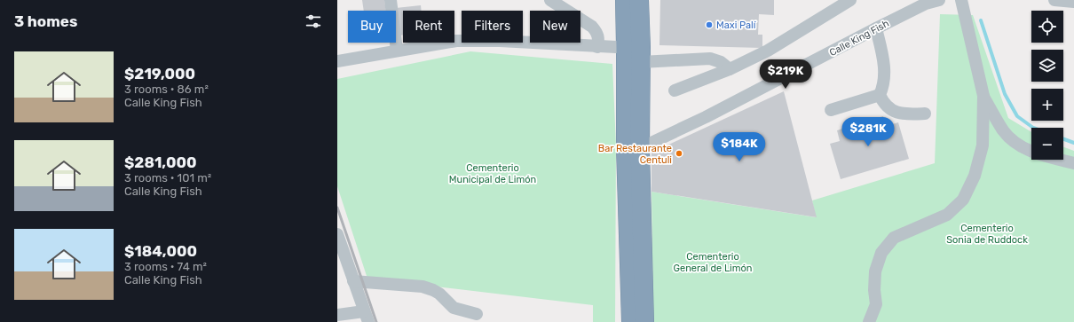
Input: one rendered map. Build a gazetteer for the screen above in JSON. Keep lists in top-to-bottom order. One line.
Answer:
{"streets":{"street":["Calle King Fish"]},"parks":["Cementerio Municipal de Limón","Cementerio Sonia de Ruddock","Cementerio General de Limón"],"places":["Maxi Palí","Bar Restaurante Centuli"],"page":{"heading":"3 homes","map_buttons":["+","−"],"chip":["Buy","Rent","Filters","New"],"list":[{"name":"$219,000","note":"3 rooms · 86 m² · Calle King Fish"},{"name":"$281,000","note":"3 rooms · 101 m² · Calle King Fish"},{"name":"$184,000","note":"3 rooms · 74 m² · Calle King Fish"}],"price":["$219K","$281K","$184K"]}}
